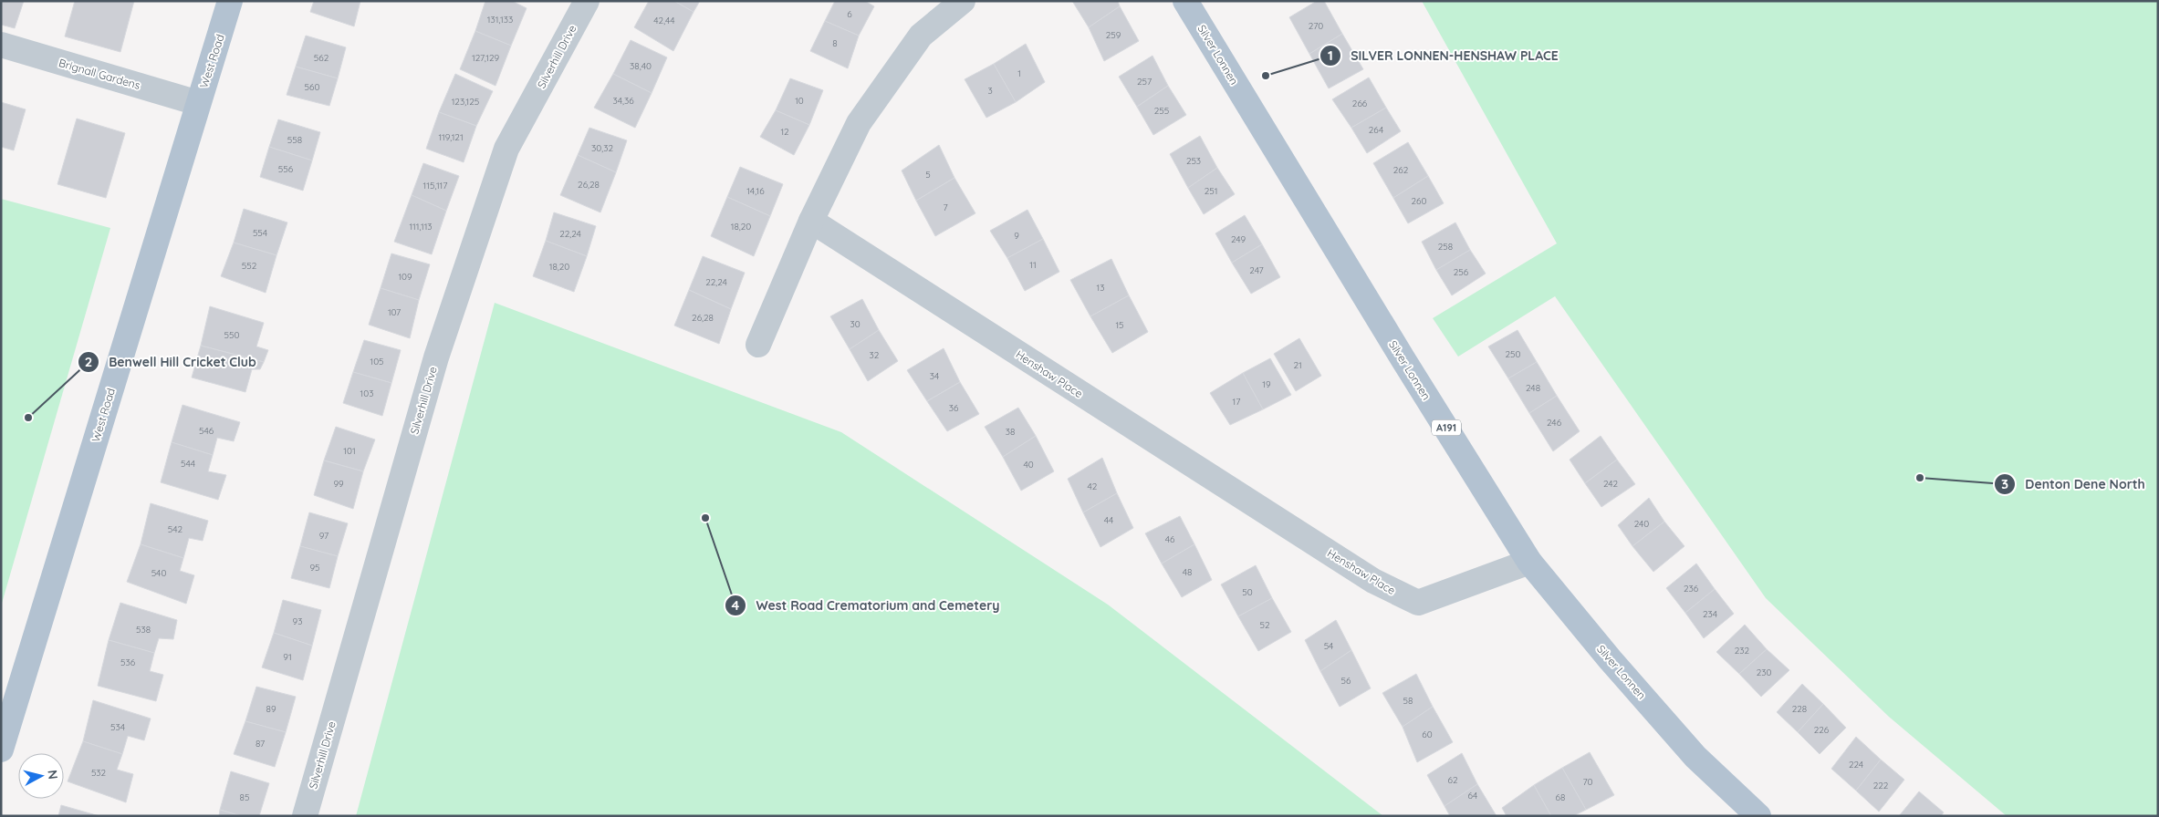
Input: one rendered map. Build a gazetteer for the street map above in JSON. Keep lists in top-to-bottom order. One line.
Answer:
{"streets":{"main road":["Silver Lonnen","West Road","A191"],"street":["Silverhill Drive","Brignall Gardens","Henshaw Place"]},"crossings":[["Silver Lonnen","Henshaw Place"],["West Road","Brignall Gardens"]],"places":["SILVER LONNEN-HENSHAW PLACE","Benwell Hill Cricket Club","Denton Dene North","West Road Crematorium and Cemetery"],"house_numbers":["6","131,133","42,44","270","259","8","562","127,129","38,40","1","257","560","3","34,36","10","123,125","266","255","264","12","119,121","558","30,32","253","556","262","5","26,28","115,117","14,16","251","260","7","111,113","18,20","554","22,24","9","249","258","11","552","18,20","247","256","109","22,24","13","107","26,28","30","15","550","250","32","105","21","34","19","248","103","17","36","246","546","38","101","544","40","99","242","42","44","240","542","97","46","95","48","540","236","50","234","93","52","538","54","232","91","536","230","56","58","89","228","534","226","60","87","224","532","62","70","222","64","85","68"],"north":"right"}
